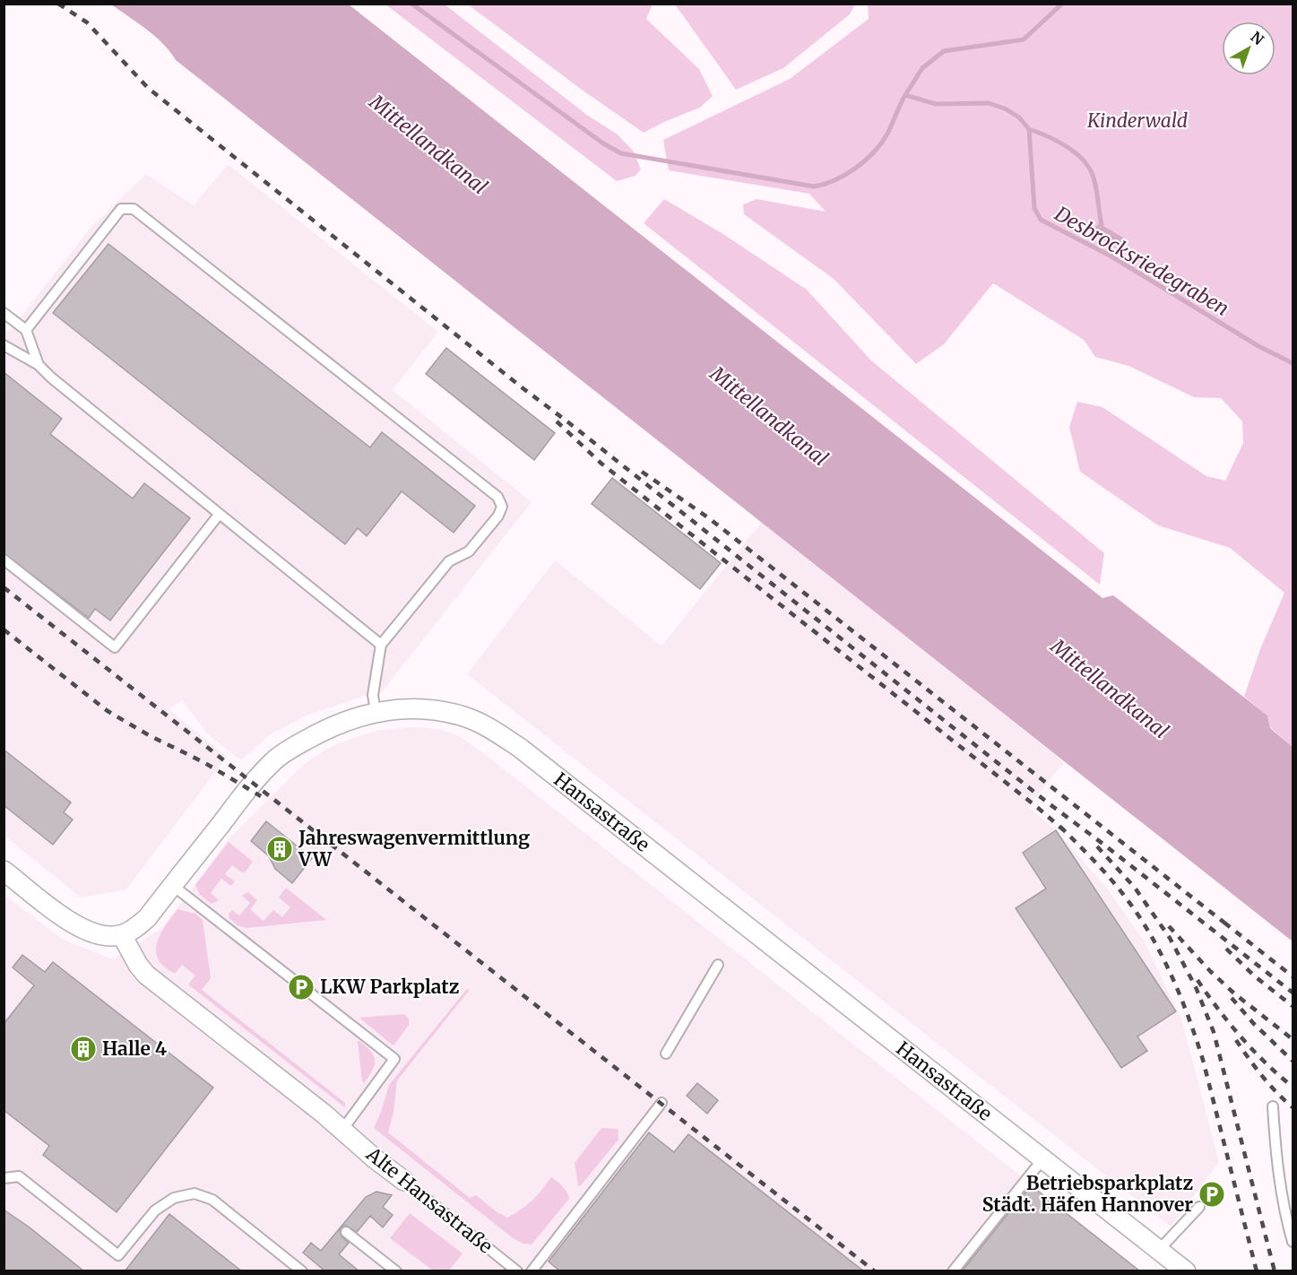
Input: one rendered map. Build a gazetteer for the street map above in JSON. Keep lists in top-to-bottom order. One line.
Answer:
{"streets":{"street":["Hansastraße","Alte Hansastraße"]},"crossings":[["Hansastraße","Alte Hansastraße"]],"water":["Mittellandkanal","Desbrocksriedegraben"],"parks":["Kinderwald"],"places":{"building":["Jahreswagenvermittlung VW","Halle 4"],"parking":["LKW Parkplatz","Betriebsparkplatz Städt. Häfen Hannover"]},"north":"top right"}
